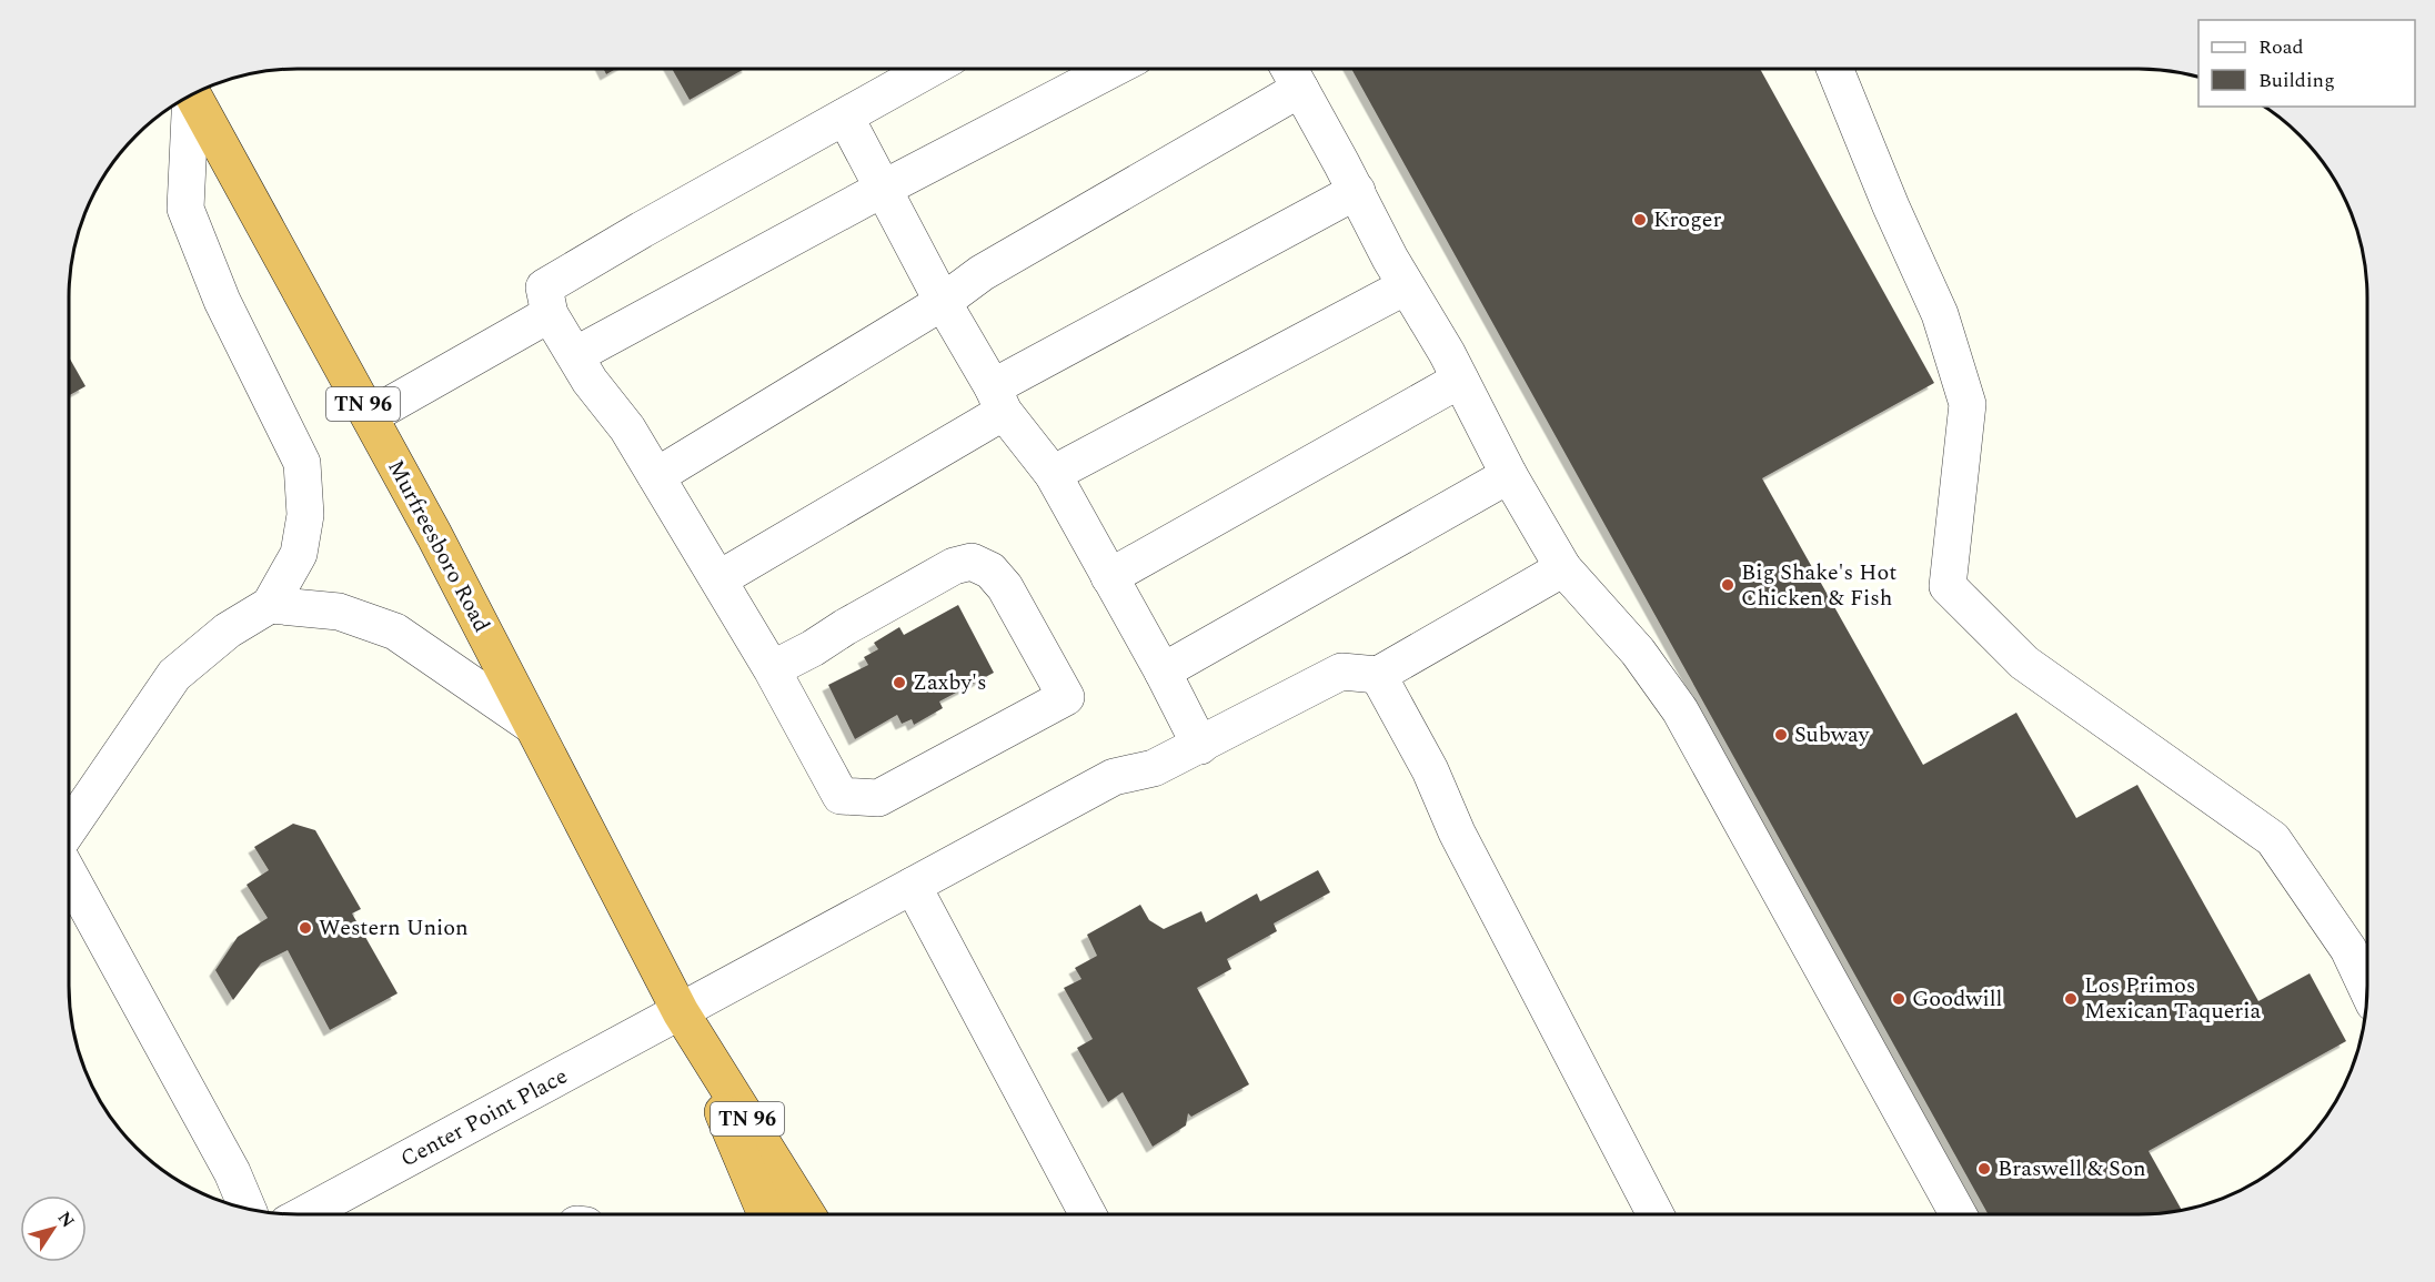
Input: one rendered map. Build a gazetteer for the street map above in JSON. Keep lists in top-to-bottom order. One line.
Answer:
{"streets":{"highway":["TN 96","Murfreesboro Road"],"street":["Center Point Place"]},"crossings":[["Murfreesboro Road","Center Point Place"]],"places":["Kroger","Big Shake's Hot Chicken & Fish","Zaxby's","Subway","Western Union","Goodwill","Los Primos Mexican Taqueria","Braswell & Son"],"legend":["Road","Building"],"north":"top right"}
